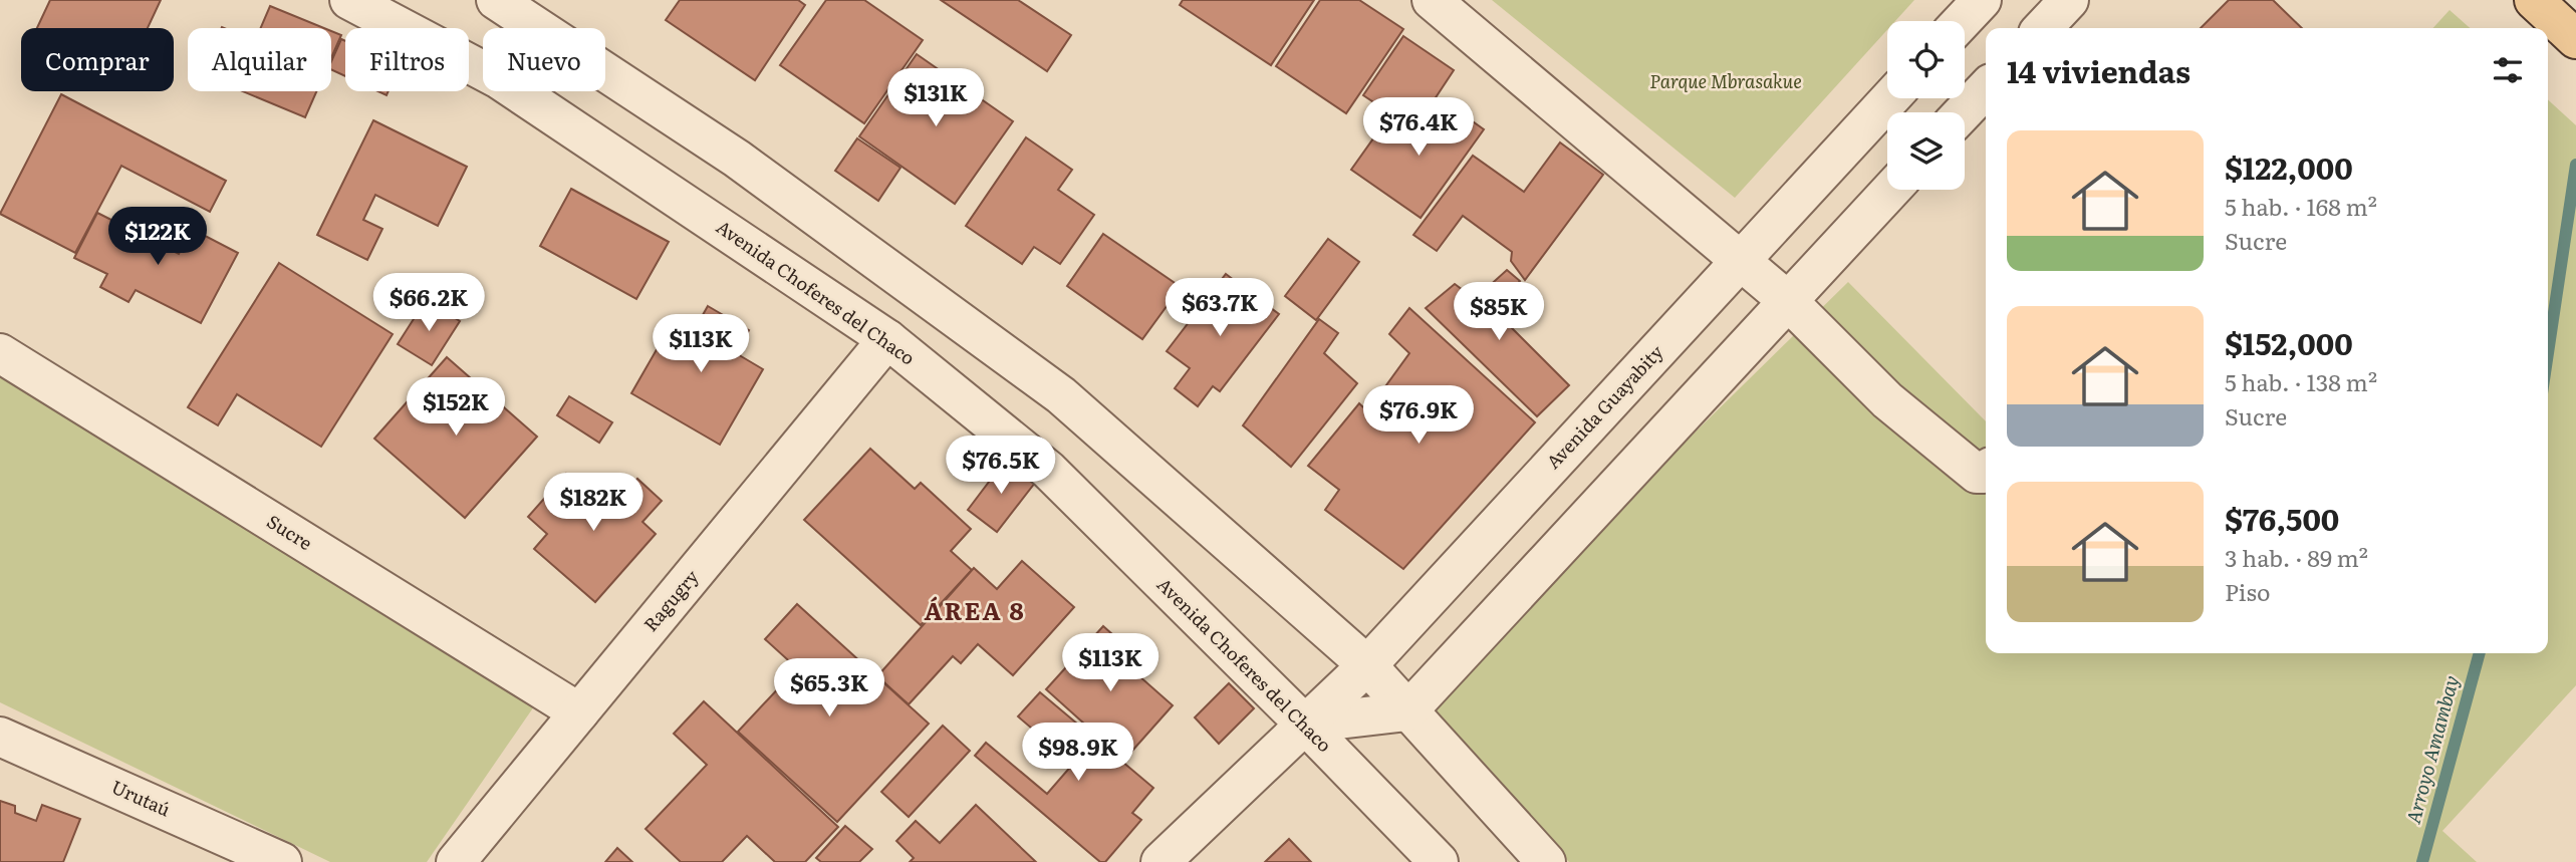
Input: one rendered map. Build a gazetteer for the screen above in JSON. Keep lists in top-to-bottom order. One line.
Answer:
{"streets":{"street":["Avenida Choferes del Chaco","Avenida Guayabity","Sucre","Ragugry","Urutaú"]},"crossings":[["Avenida Choferes del Chaco","Avenida Guayabity"],["Avenida Choferes del Chaco","Ragugry"],["Sucre","Ragugry"]],"districts":["ÁREA 8"],"water":["Arroyo Amambay"],"parks":["Parque Mbrasakue"],"page":{"chip":["Comprar","Alquilar","Filtros","Nuevo"],"heading":"14 viviendas","price":["$131K","$76.4K","$122K","$66.2K","$63.7K","$85K","$113K","$152K","$76.9K","$76.5K","$182K","$113K","$65.3K","$98.9K"],"list":[{"name":"$122,000","note":"5 hab. · 168 m² · Sucre"},{"name":"$152,000","note":"5 hab. · 138 m² · Sucre"},{"name":"$76,500","note":"3 hab. · 89 m² · Piso"}]}}
